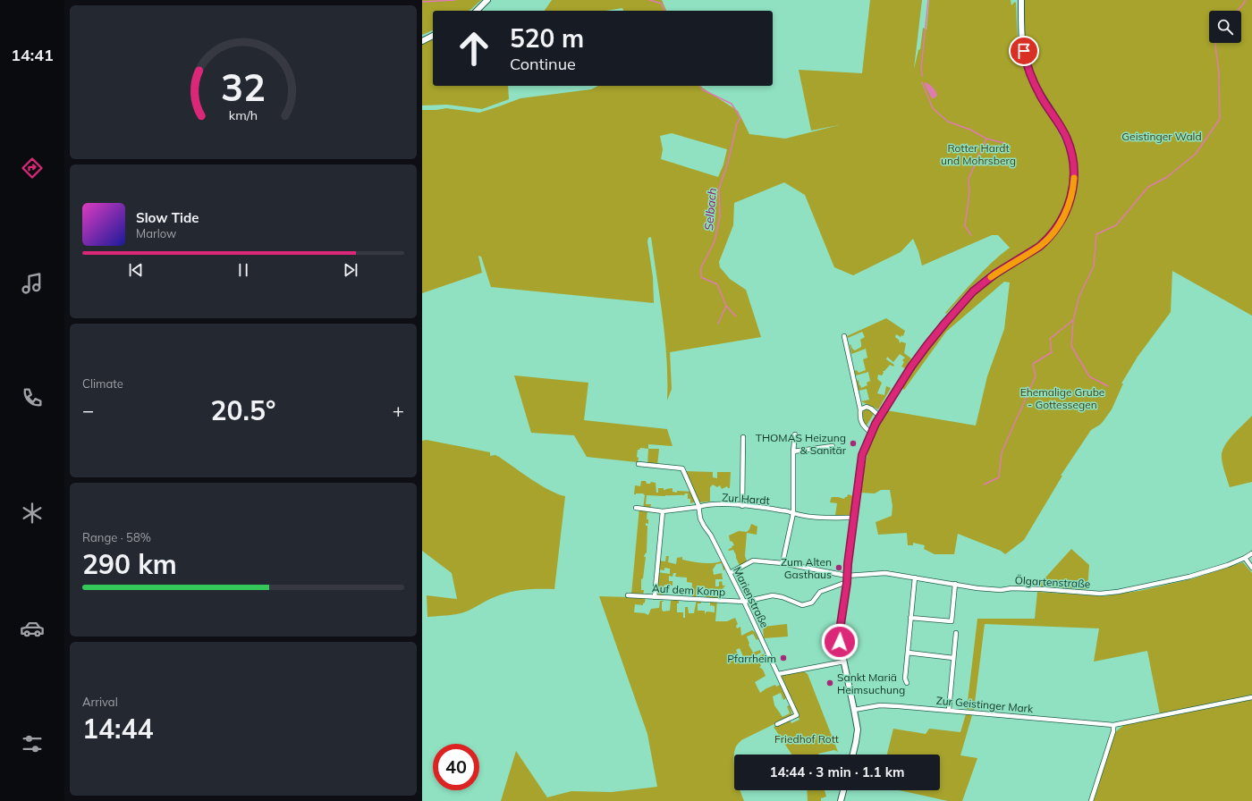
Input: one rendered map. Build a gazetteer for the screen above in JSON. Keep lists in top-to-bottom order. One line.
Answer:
{"streets":{"street":["Zur Hardt","Ölgartenstraße","Auf dem Komp","Marienstraße","Zur Geistinger Mark"]},"crossings":[["Zur Hardt","Marienstraße"],["Ölgartenstraße","Marienstraße"],["Auf dem Komp","Marienstraße"]],"water":["Selbach"],"parks":["Geistinger Wald","Rotter Hardt und Mohrsberg","Ehemalige Grube - Gottessegen","Friedhof Rott"],"places":["THOMAS Heizung & Sanitär","Zum Alten Gasthaus","Pfarrheim","Sankt Mariä Heimsuchung"],"page":{"tabs":"14:41","turn":["520 m","Continue"],"song":["Slow Tide","Marlow"],"tile":["Climate",["Range · 58%","290 km"],["Arrival","14:44"]],"heat":["−","20.5°","+"],"limit":"40","trip":"14:44 · 3 min · 1.1 km","gauge":["32","km/h"]}}
